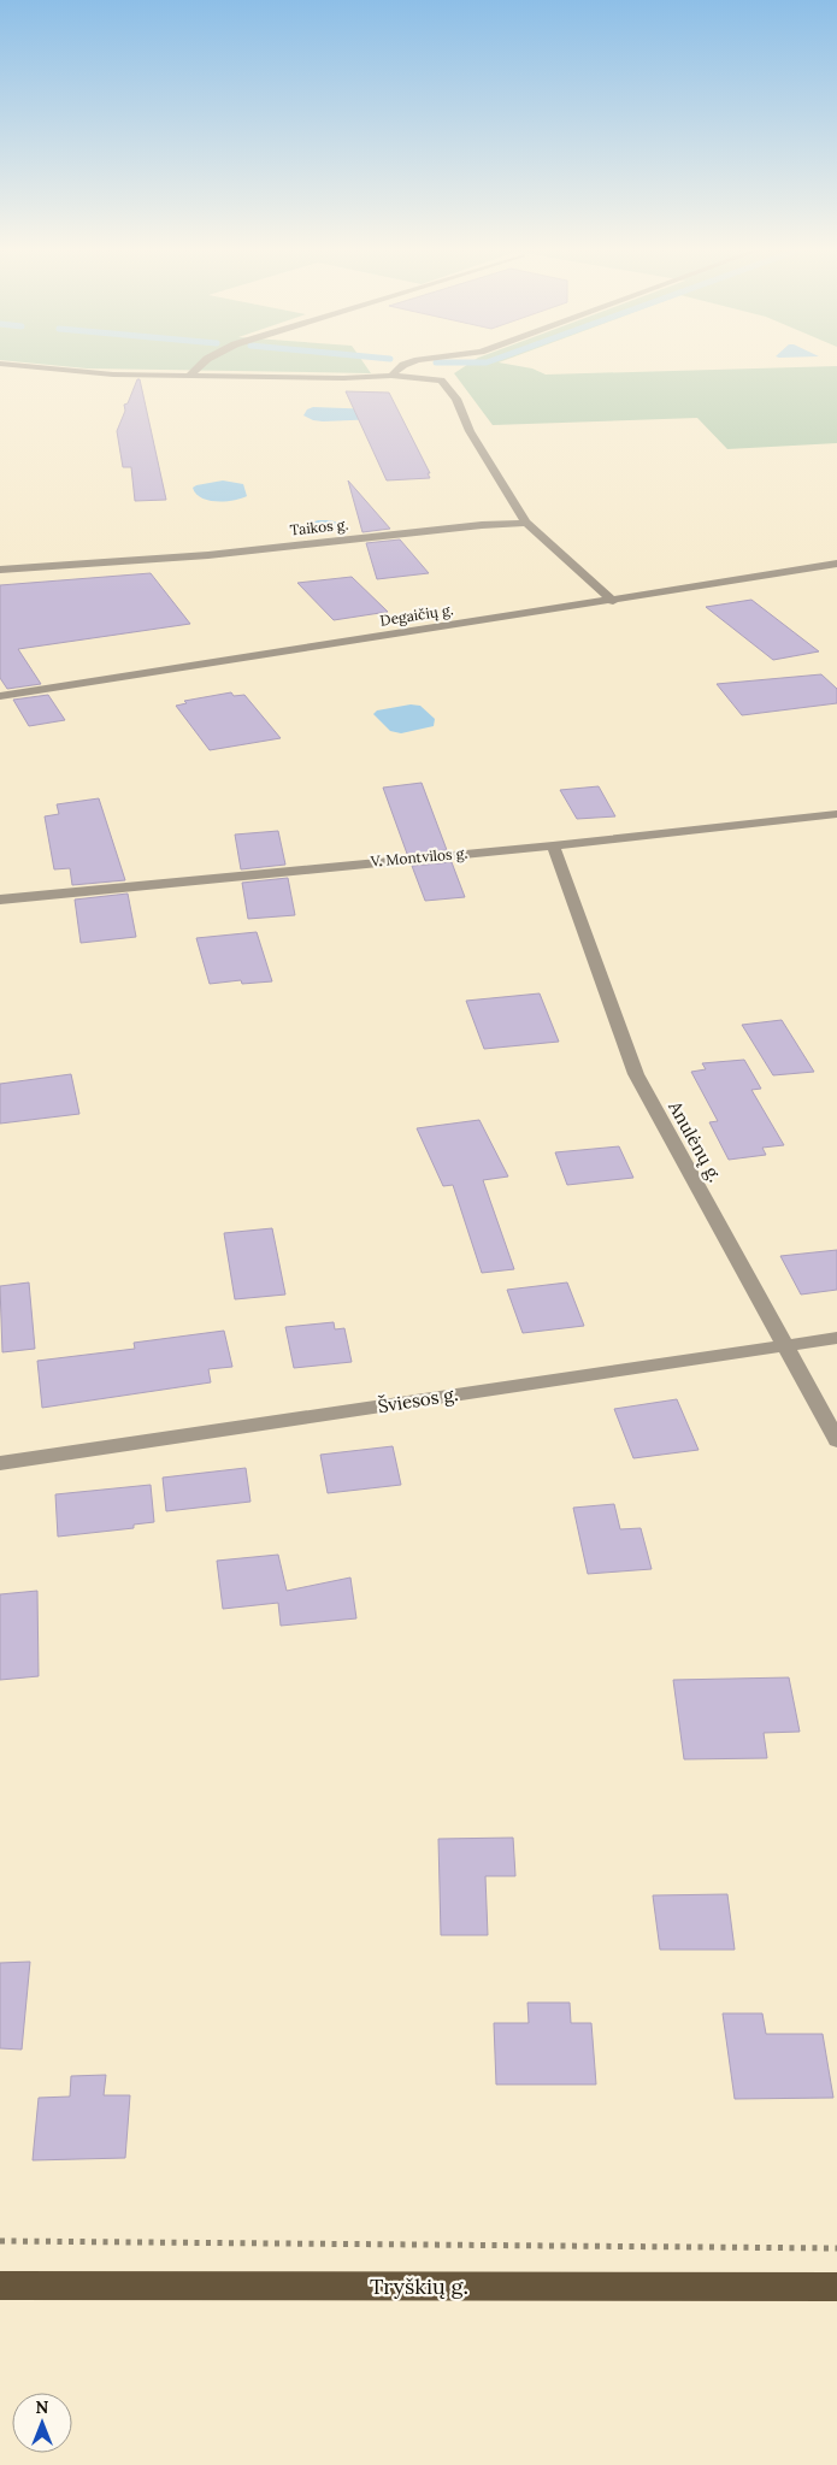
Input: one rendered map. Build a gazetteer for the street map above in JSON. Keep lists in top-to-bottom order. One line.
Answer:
{"streets":{"main road":["Tryškių g."],"street":["Taikos g.","Degaičių g.","V. Montvilos g.","Anulėnų g.","Šviesos g."]},"crossings":[["V. Montvilos g.","Anulėnų g."],["Anulėnų g.","Šviesos g."]],"north":"top"}
